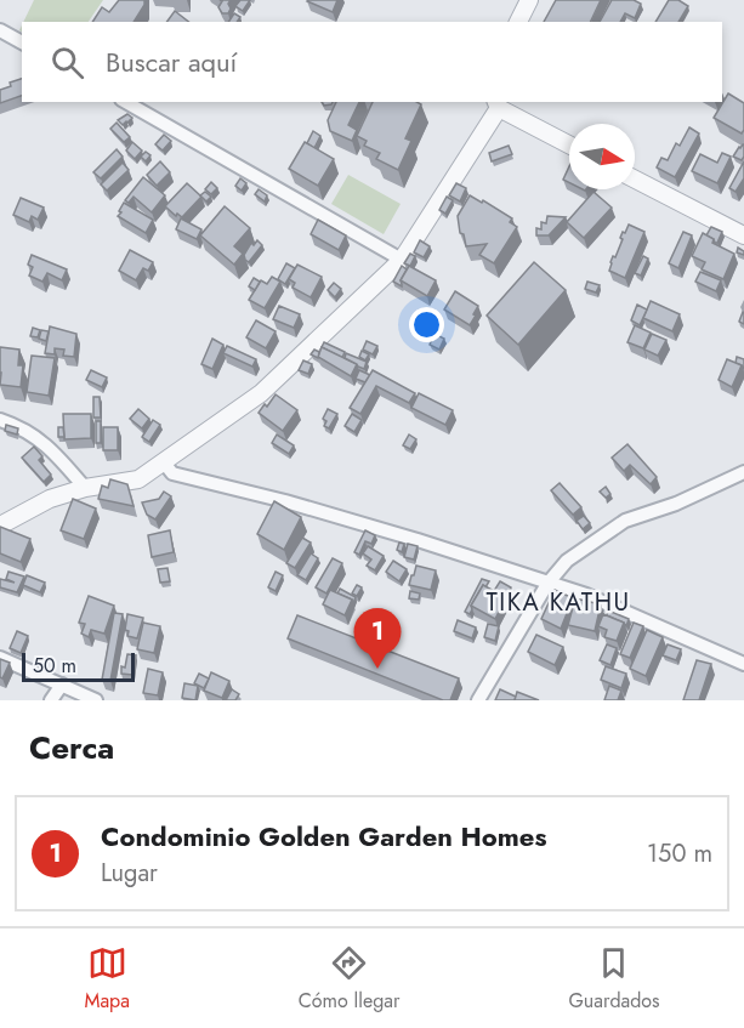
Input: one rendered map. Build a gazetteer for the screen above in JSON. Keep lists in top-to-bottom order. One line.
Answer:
{"districts":["TIKA KATHU"],"scale_bar":"50 m","north":"right","page":{"search":"Buscar aquí","pins":"1","scale":"50 m","heading":"Cerca","list":[{"mark":"1","name":"Condominio Golden Garden Homes","note":"Lugar","value":"150 m"}],"nav":["Mapa","Cómo llegar","Guardados"]}}
